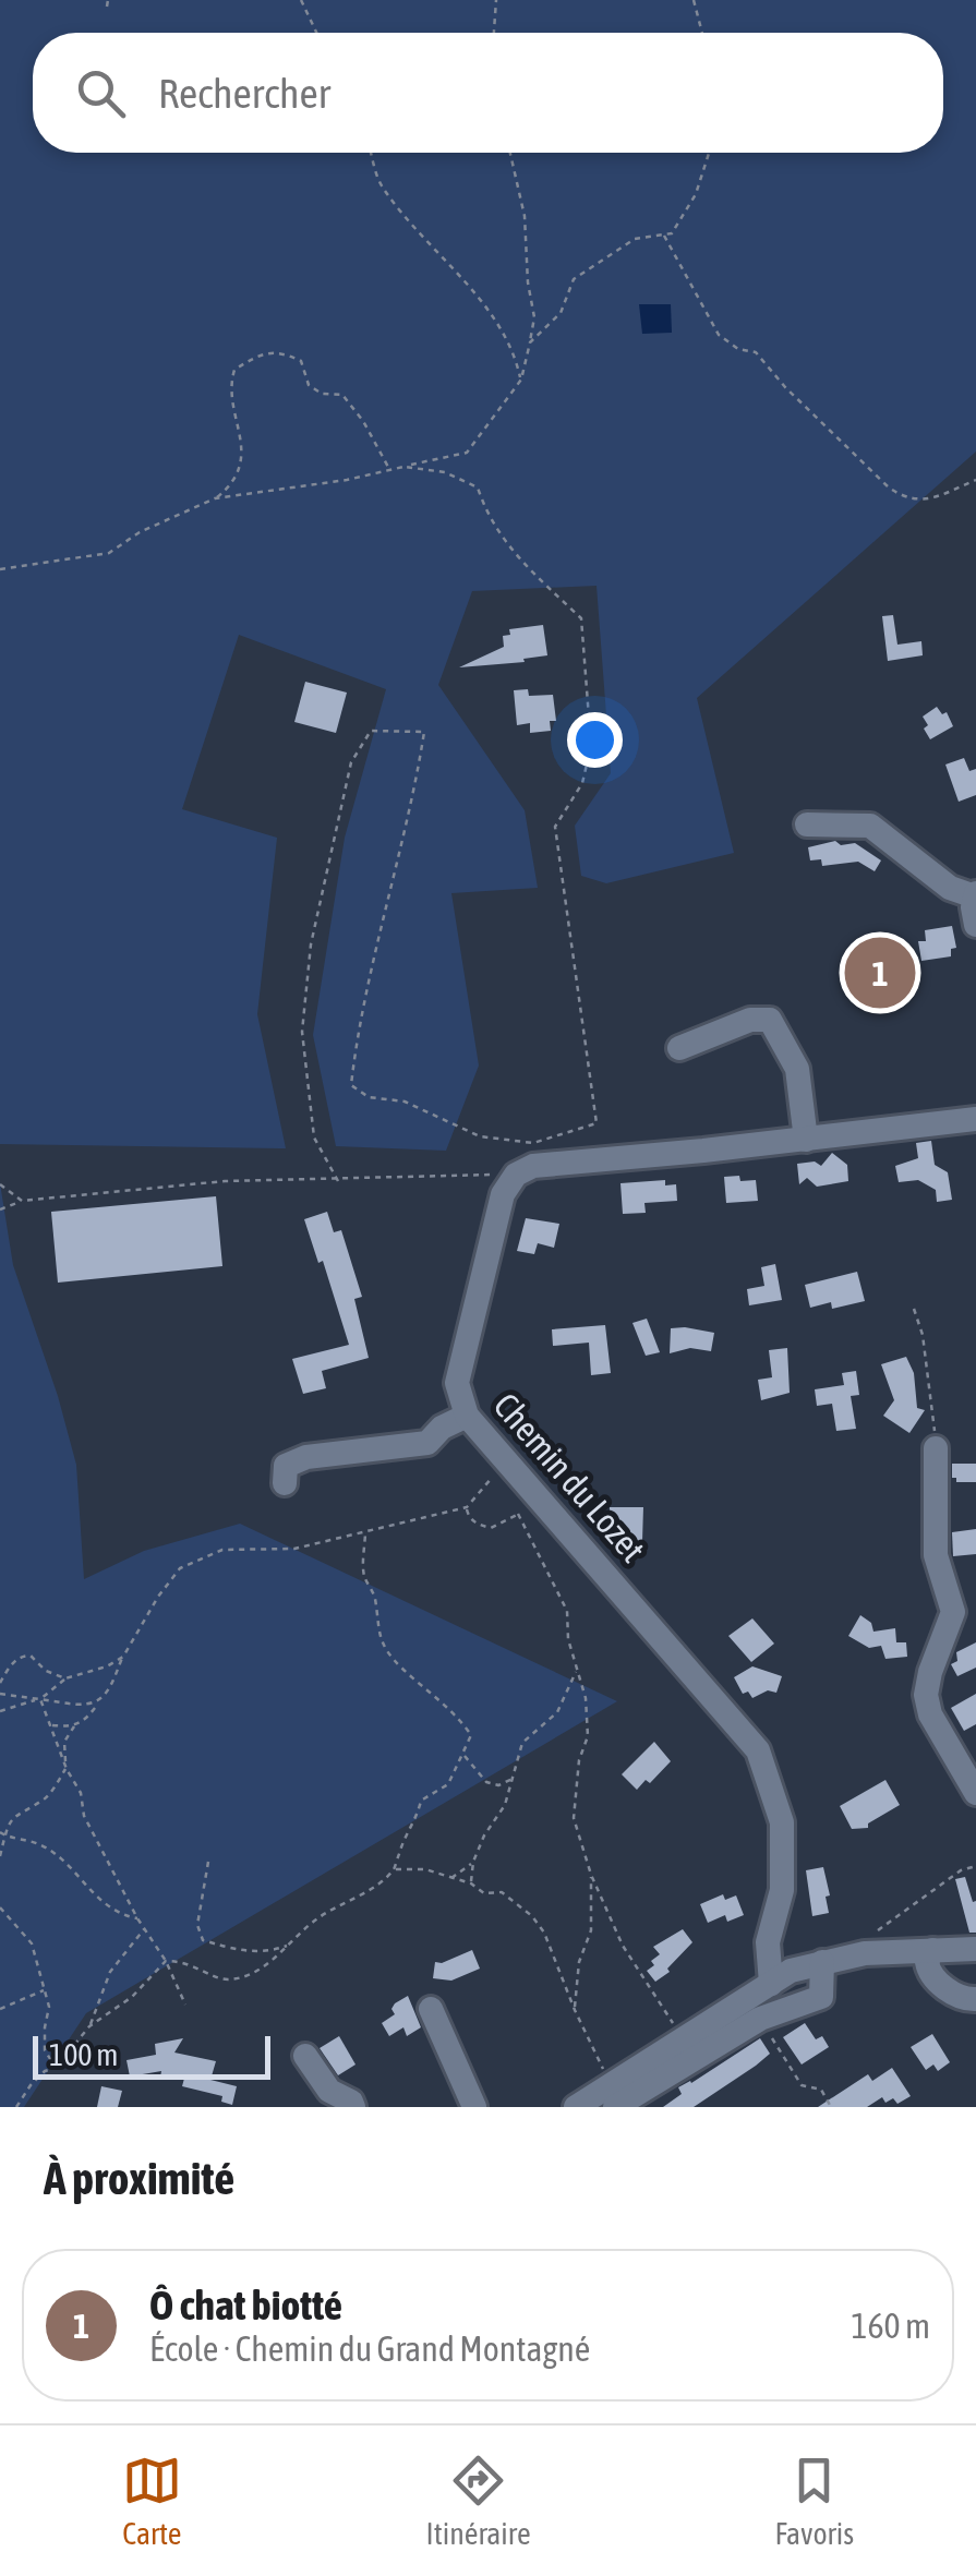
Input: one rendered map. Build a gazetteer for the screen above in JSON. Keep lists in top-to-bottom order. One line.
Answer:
{"streets":{"street":["Chemin du Lozet"]},"scale_bar":"100 m","page":{"search":"Rechercher","pins":"1","scale":"100 m","heading":"À proximité","list":[{"mark":"1","name":"Ô chat biotté","note":"École · Chemin du Grand Montagné","value":"160 m"}],"nav":["Carte","Itinéraire","Favoris"]}}
